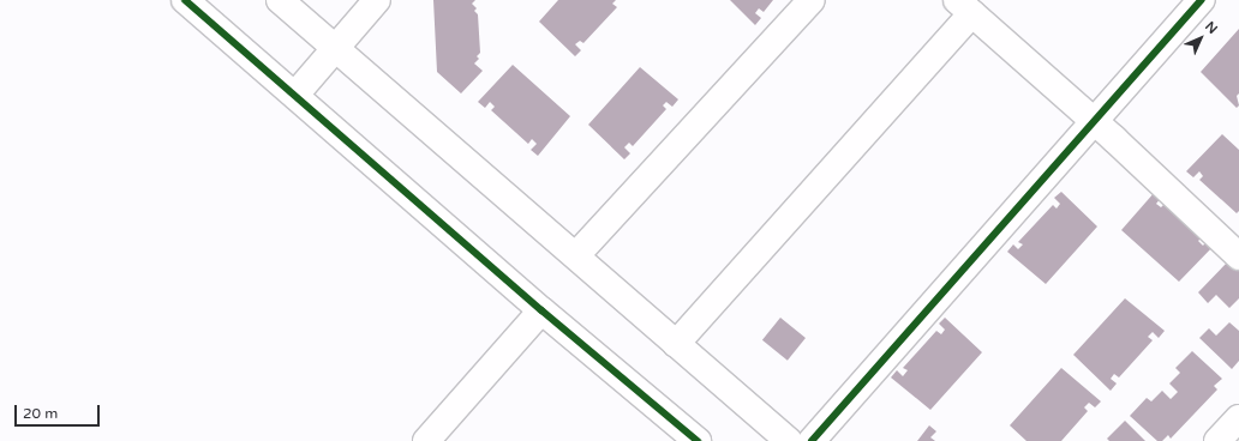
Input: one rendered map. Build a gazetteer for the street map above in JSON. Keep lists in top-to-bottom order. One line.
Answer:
{"scale_bar":"20 m","north":"top right"}
